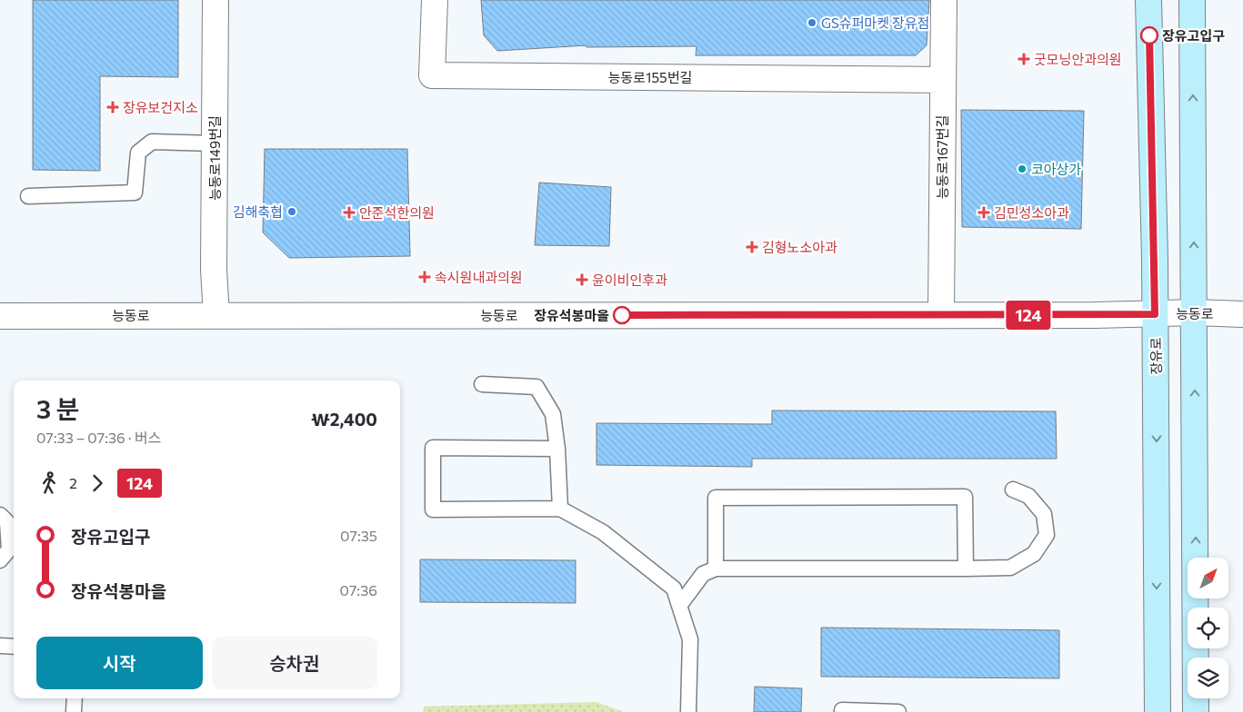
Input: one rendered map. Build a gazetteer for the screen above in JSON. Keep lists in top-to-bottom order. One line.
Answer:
{"streets":{"main road":["장유로"],"street":["능동로155번길","능동로167번길","능동로149번길","능동로"]},"crossings":[["능동로155번길","능동로167번길"],["능동로167번길","능동로"],["능동로149번길","능동로"],["능동로","장유로"]],"places":{"other":["GS슈퍼마켓 장유점","장유고입구","코아상가","김해축협","장유석봉마을"],"health":["굿모닝안과의원","장유보건지소","안준석한의원","김민성소아과","김형노소아과","속시원내과의원","윤이비인후과"]},"lines":["bus line 124"],"north":"top right","page":{"on_map":"124","heading":["3 분","07:33 – 07:36 · 버스","₩2,400"],"legs":["2","124"],"list":[{"name":"장유고입구","value":"07:35"},{"name":"장유석봉마을","value":"07:36"}],"buttons":["시작","승차권"]}}
